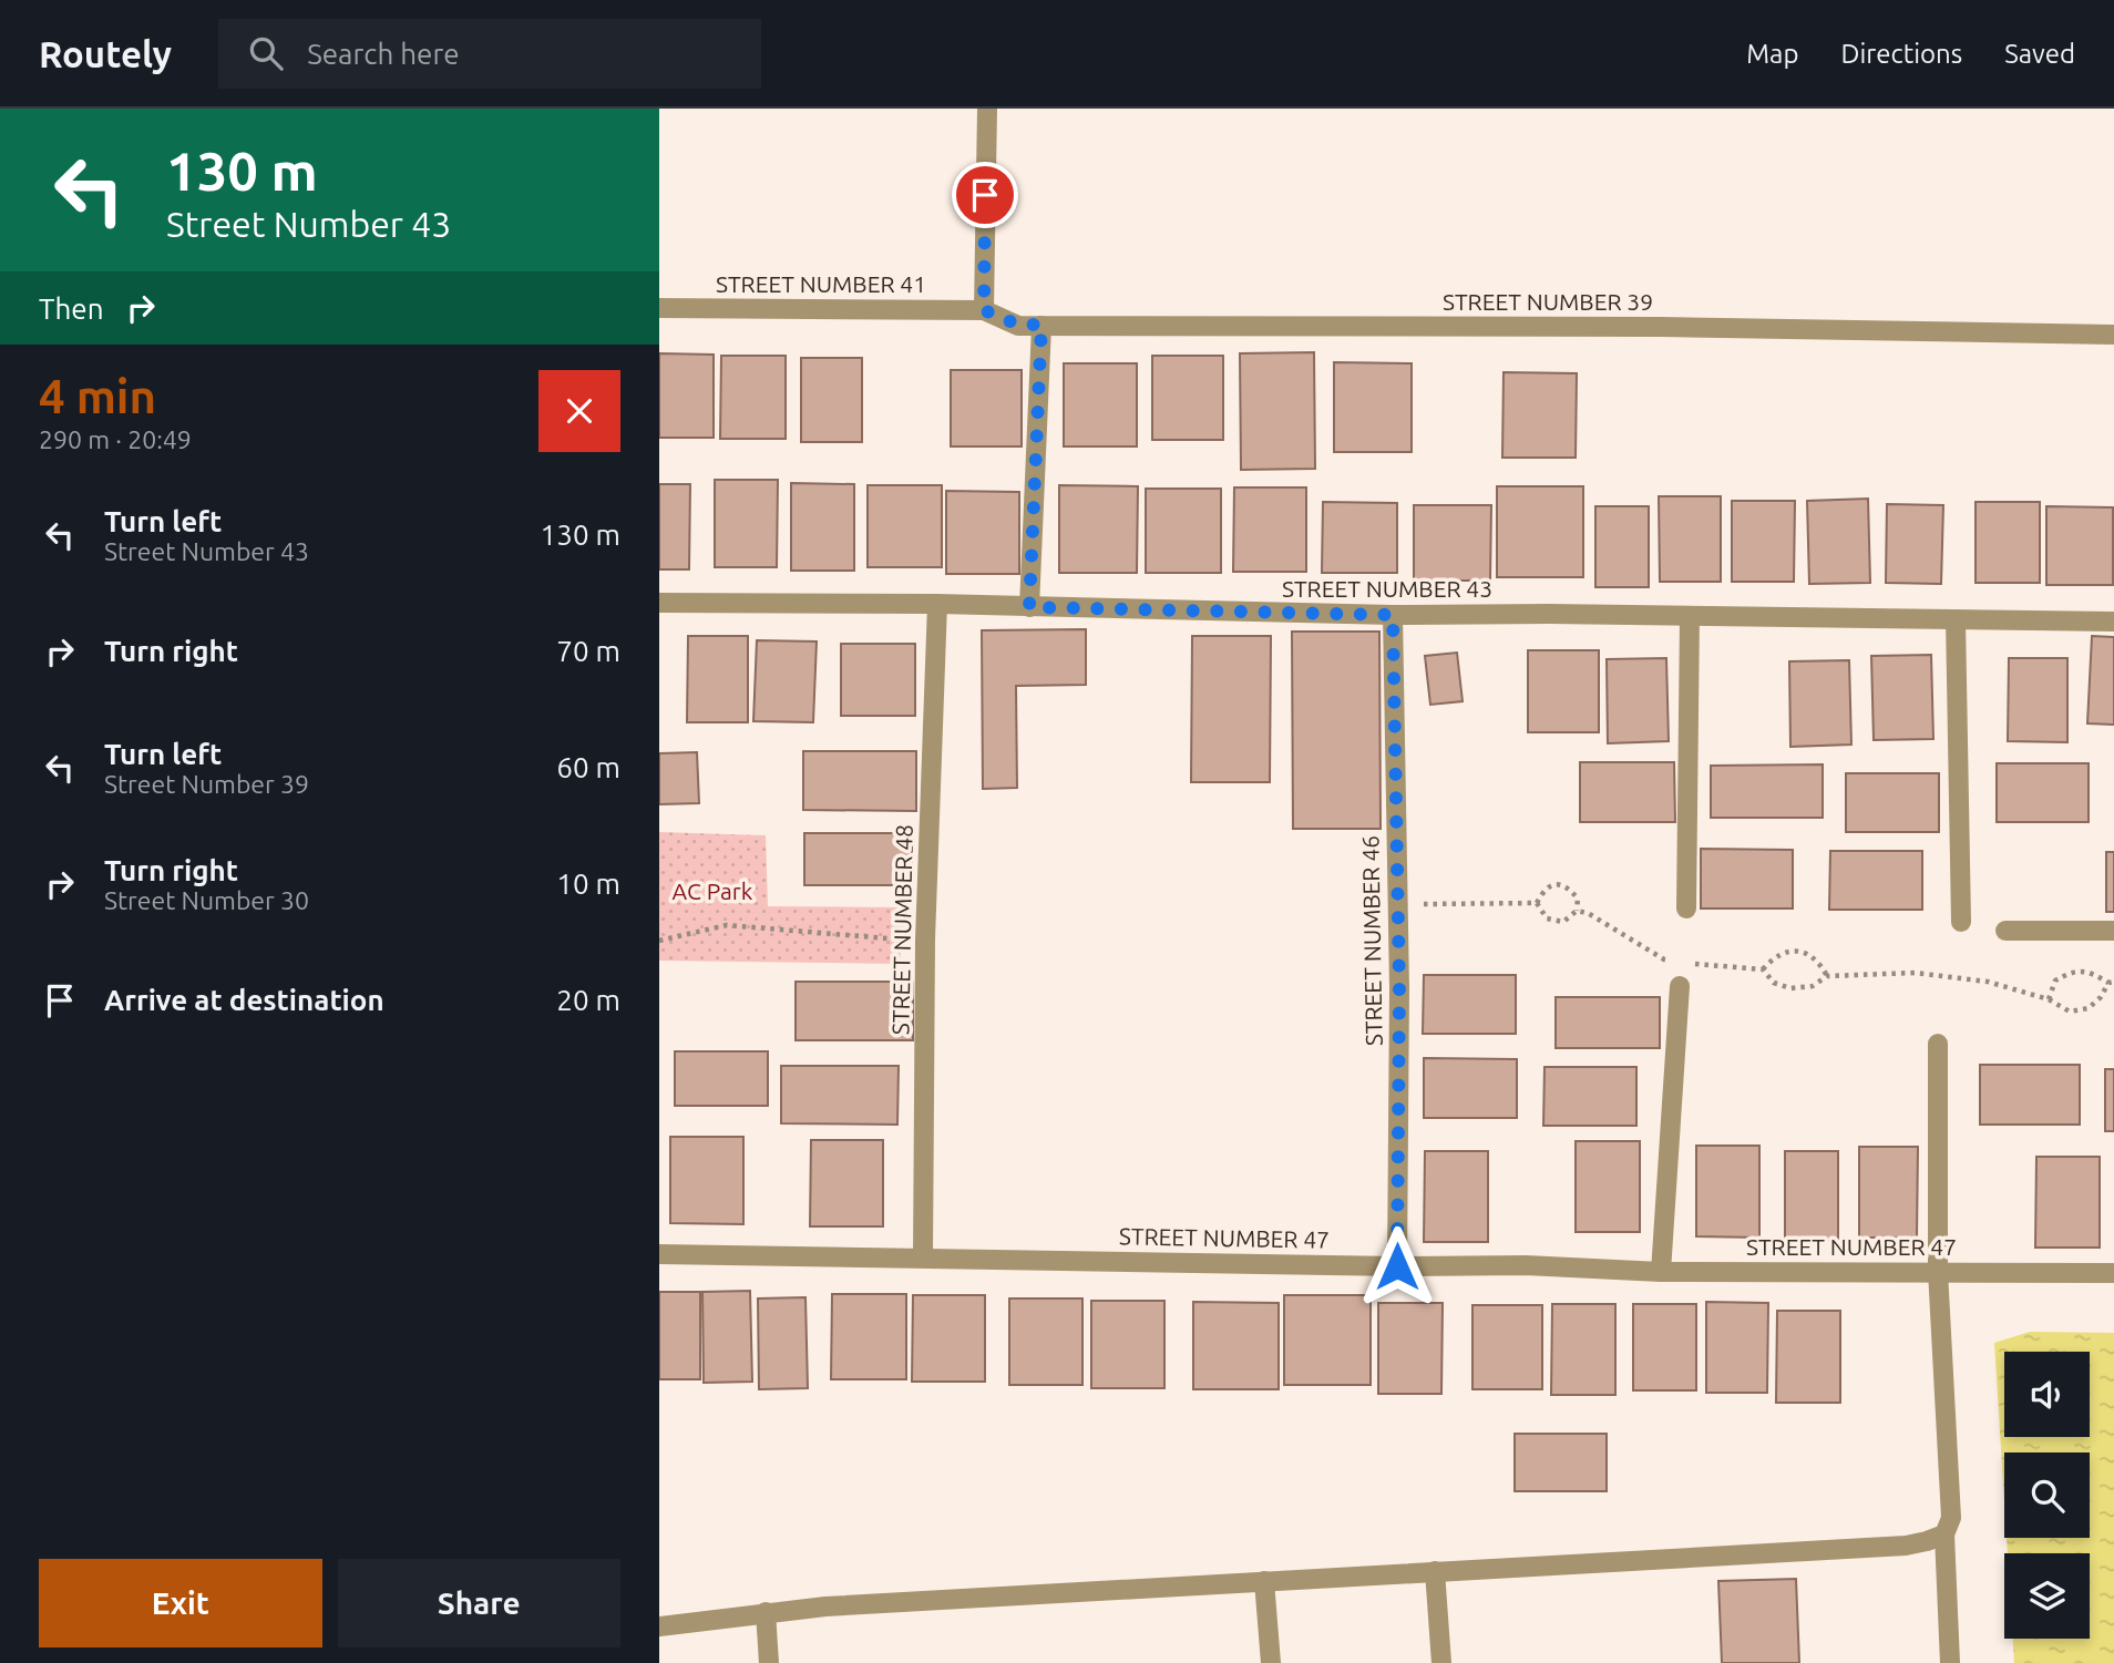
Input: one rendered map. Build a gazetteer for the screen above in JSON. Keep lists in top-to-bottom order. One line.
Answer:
{"streets":{"street":["STREET NUMBER 41","STREET NUMBER 39","STREET NUMBER 43","STREET NUMBER 48","STREET NUMBER 46","STREET NUMBER 47"]},"crossings":[["STREET NUMBER 41","STREET NUMBER 39"],["STREET NUMBER 43","STREET NUMBER 48"],["STREET NUMBER 43","STREET NUMBER 46"],["STREET NUMBER 48","STREET NUMBER 47"],["STREET NUMBER 46","STREET NUMBER 47"]],"parks":["AC Park"],"page":{"header":"Routely","search":"Search here","nav":["Map","Directions","Saved"],"turn":["130 m","Street Number 43"],"then":"Then","heading":["4 min","290 m · 20:49"],"list":[{"name":"Turn left","note":"Street Number 43","value":"130 m"},{"name":"Turn right","value":"70 m"},{"name":"Turn left","note":"Street Number 39","value":"60 m"},{"name":"Turn right","note":"Street Number 30","value":"10 m"},{"name":"Arrive at destination","value":"20 m"}],"buttons":["Exit","Share"]}}
